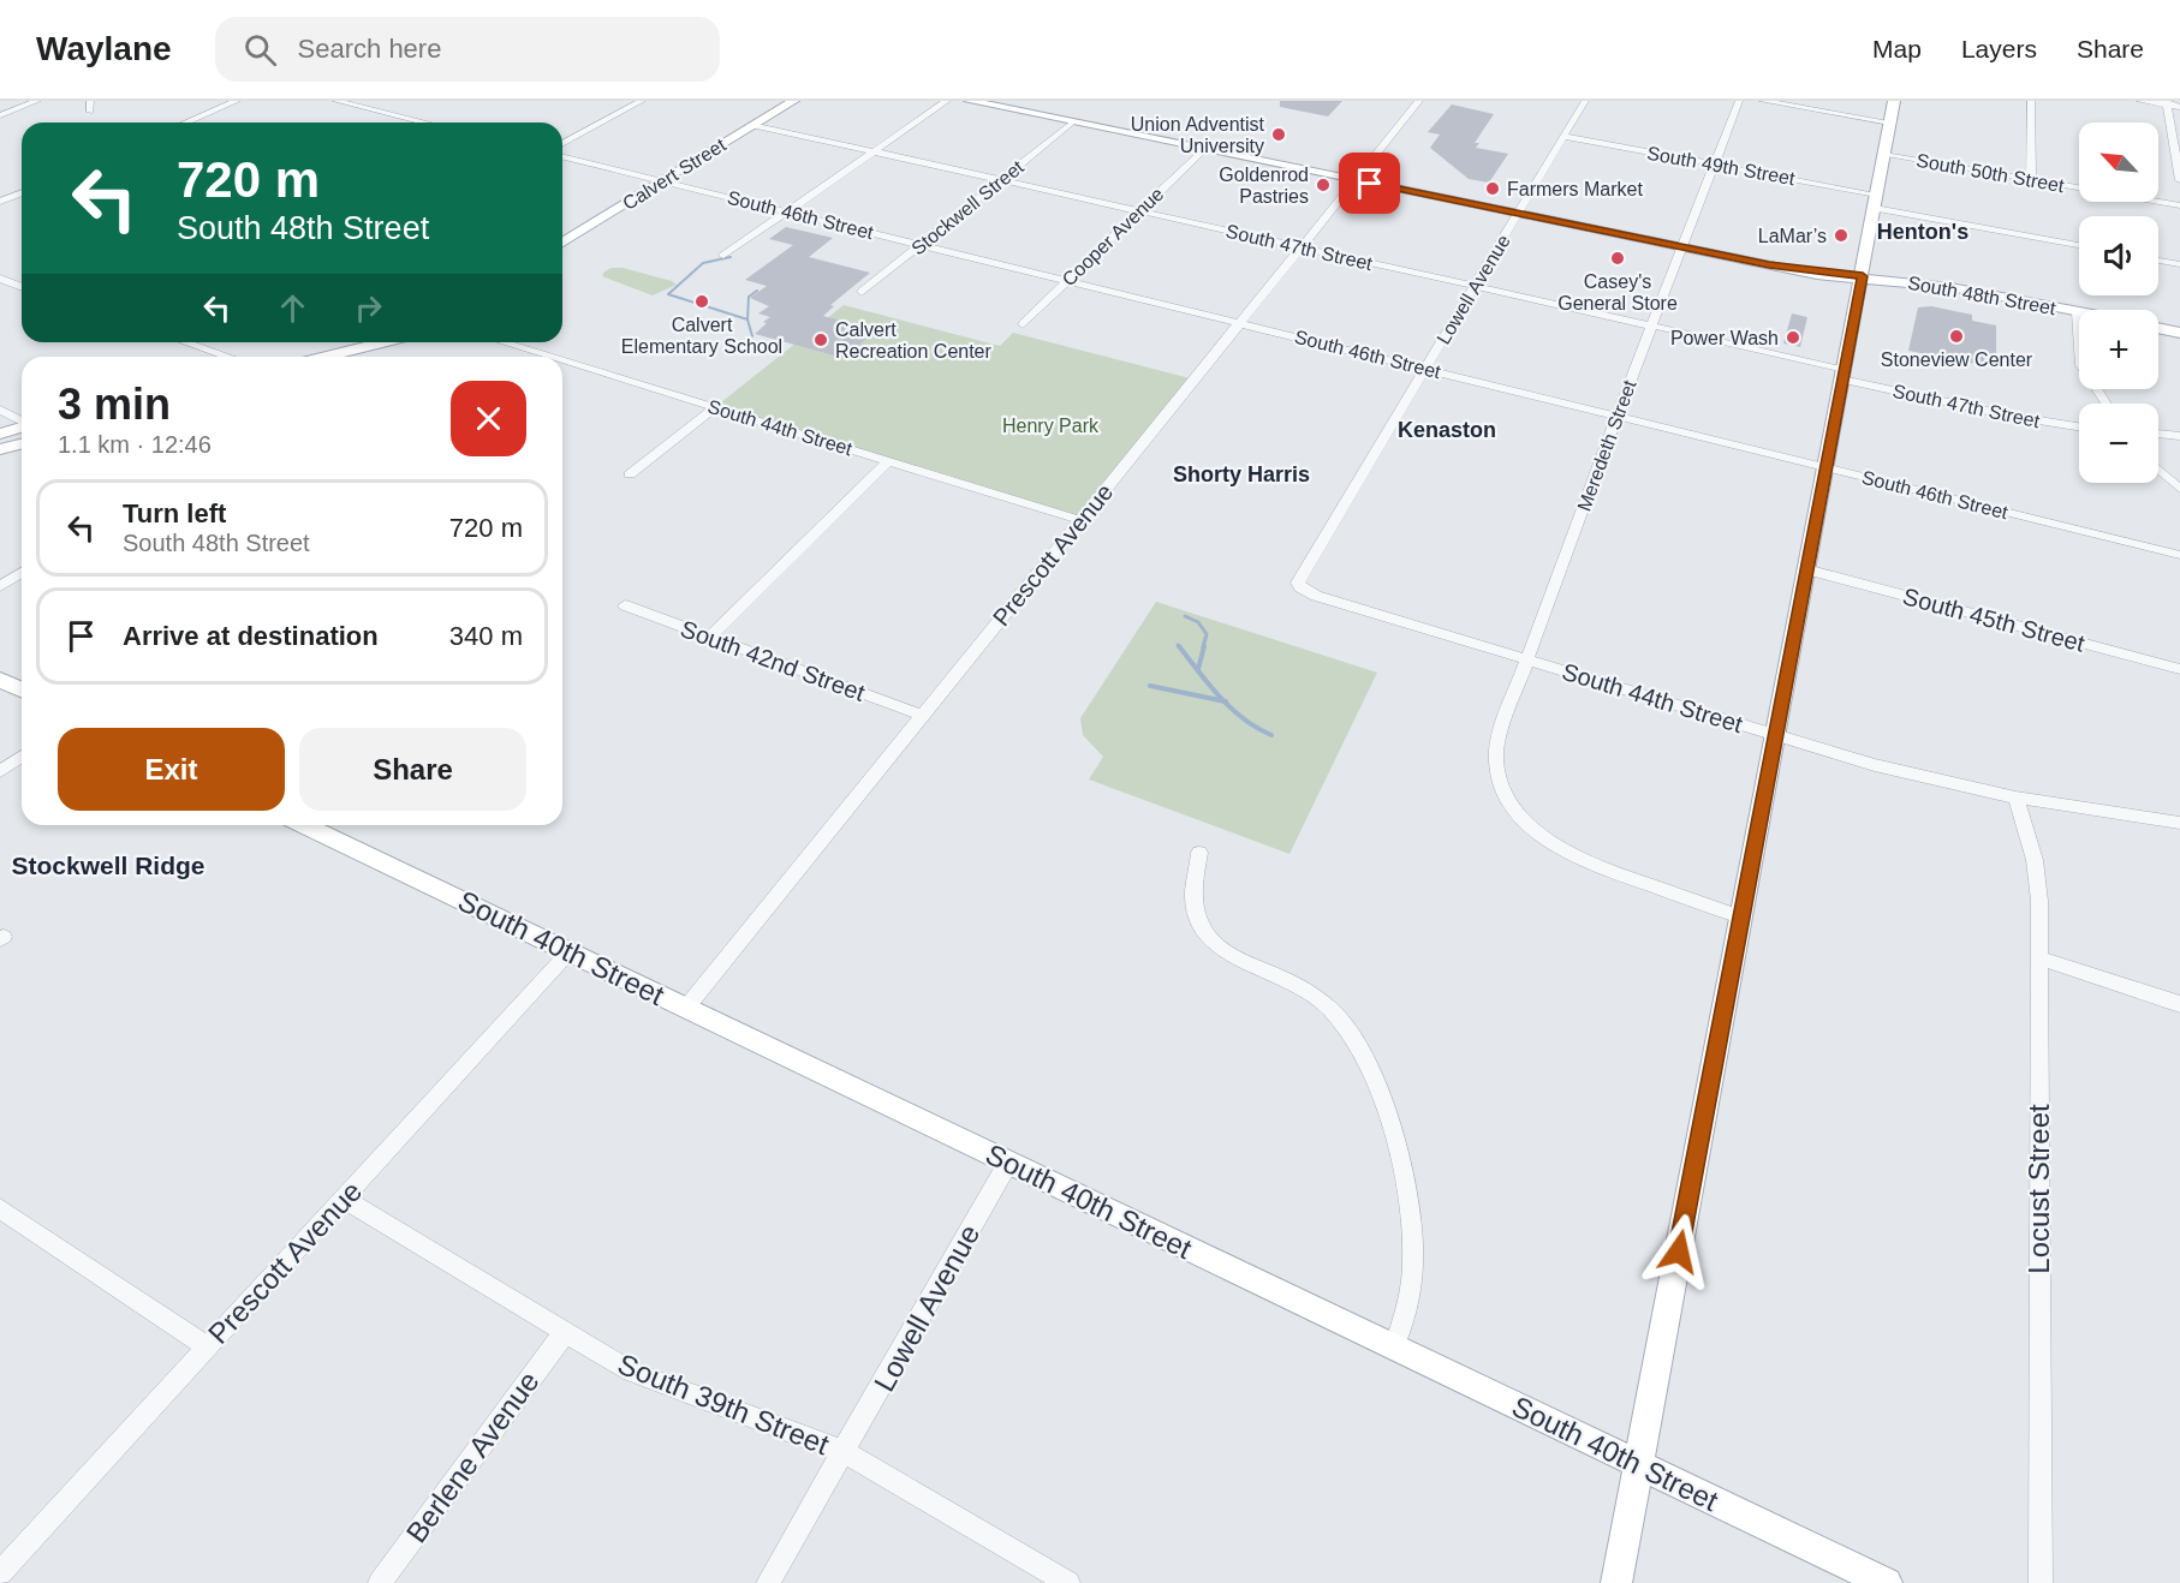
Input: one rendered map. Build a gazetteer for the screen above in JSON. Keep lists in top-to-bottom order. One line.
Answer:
{"streets":{"main road":["Calvert Street","South 48th Street","South 40th Street"],"street":["South 49th Street","South 50th Street","Stockwell Street","South 46th Street","Cooper Avenue","South 47th Street","Lowell Avenue","South 44th Street","Meredeth Street","Prescott Avenue","South 45th Street","South 42nd Street","Locust Street","South 39th Street","Berlene Avenue"]},"crossings":[["South 49th Street","Lowell Avenue"],["South 49th Street","Meredeth Street"],["Calvert Street","South 46th Street"],["Calvert Street","South 47th Street"],["Stockwell Street","South 46th Street"],["Stockwell Street","South 47th Street"],["Stockwell Street","South 48th Street"],["South 46th Street","Cooper Avenue"],["South 46th Street","Lowell Avenue"],["South 46th Street","Meredeth Street"],["South 46th Street","Prescott Avenue"],["Cooper Avenue","South 47th Street"],["Cooper Avenue","South 48th Street"],["South 47th Street","Lowell Avenue"],["South 47th Street","Meredeth Street"],["South 47th Street","Prescott Avenue"],["Lowell Avenue","South 48th Street"],["Lowell Avenue","South 44th Street"],["Lowell Avenue","South 40th Street"],["Lowell Avenue","South 39th Street"],["South 48th Street","Meredeth Street"],["South 48th Street","Prescott Avenue"],["South 44th Street","Meredeth Street"],["South 44th Street","Prescott Avenue"],["South 44th Street","Locust Street"],["Prescott Avenue","South 42nd Street"],["Prescott Avenue","South 40th Street"],["Prescott Avenue","South 39th Street"],["South 39th Street","Berlene Avenue"]],"districts":["Henton's","Kenaston","Shorty Harris","Stockwell Ridge"],"parks":["Henry Park"],"places":["Union Adventist University","Goldenrod Pastries","Farmers Market","LaMar’s","Casey's General Store","Calvert Elementary School","Stoneview Center","Power Wash","Calvert Recreation Center"],"north":"top left","page":{"header":"Waylane","search":"Search here","nav":["Map","Layers","Share"],"map_buttons":["+","−"],"turn":["720 m","South 48th Street"],"heading":["3 min","1.1 km · 12:46"],"list":[{"name":"Turn left","note":"South 48th Street","value":"720 m"},{"name":"Arrive at destination","value":"340 m"}],"buttons":["Exit","Share"]}}
